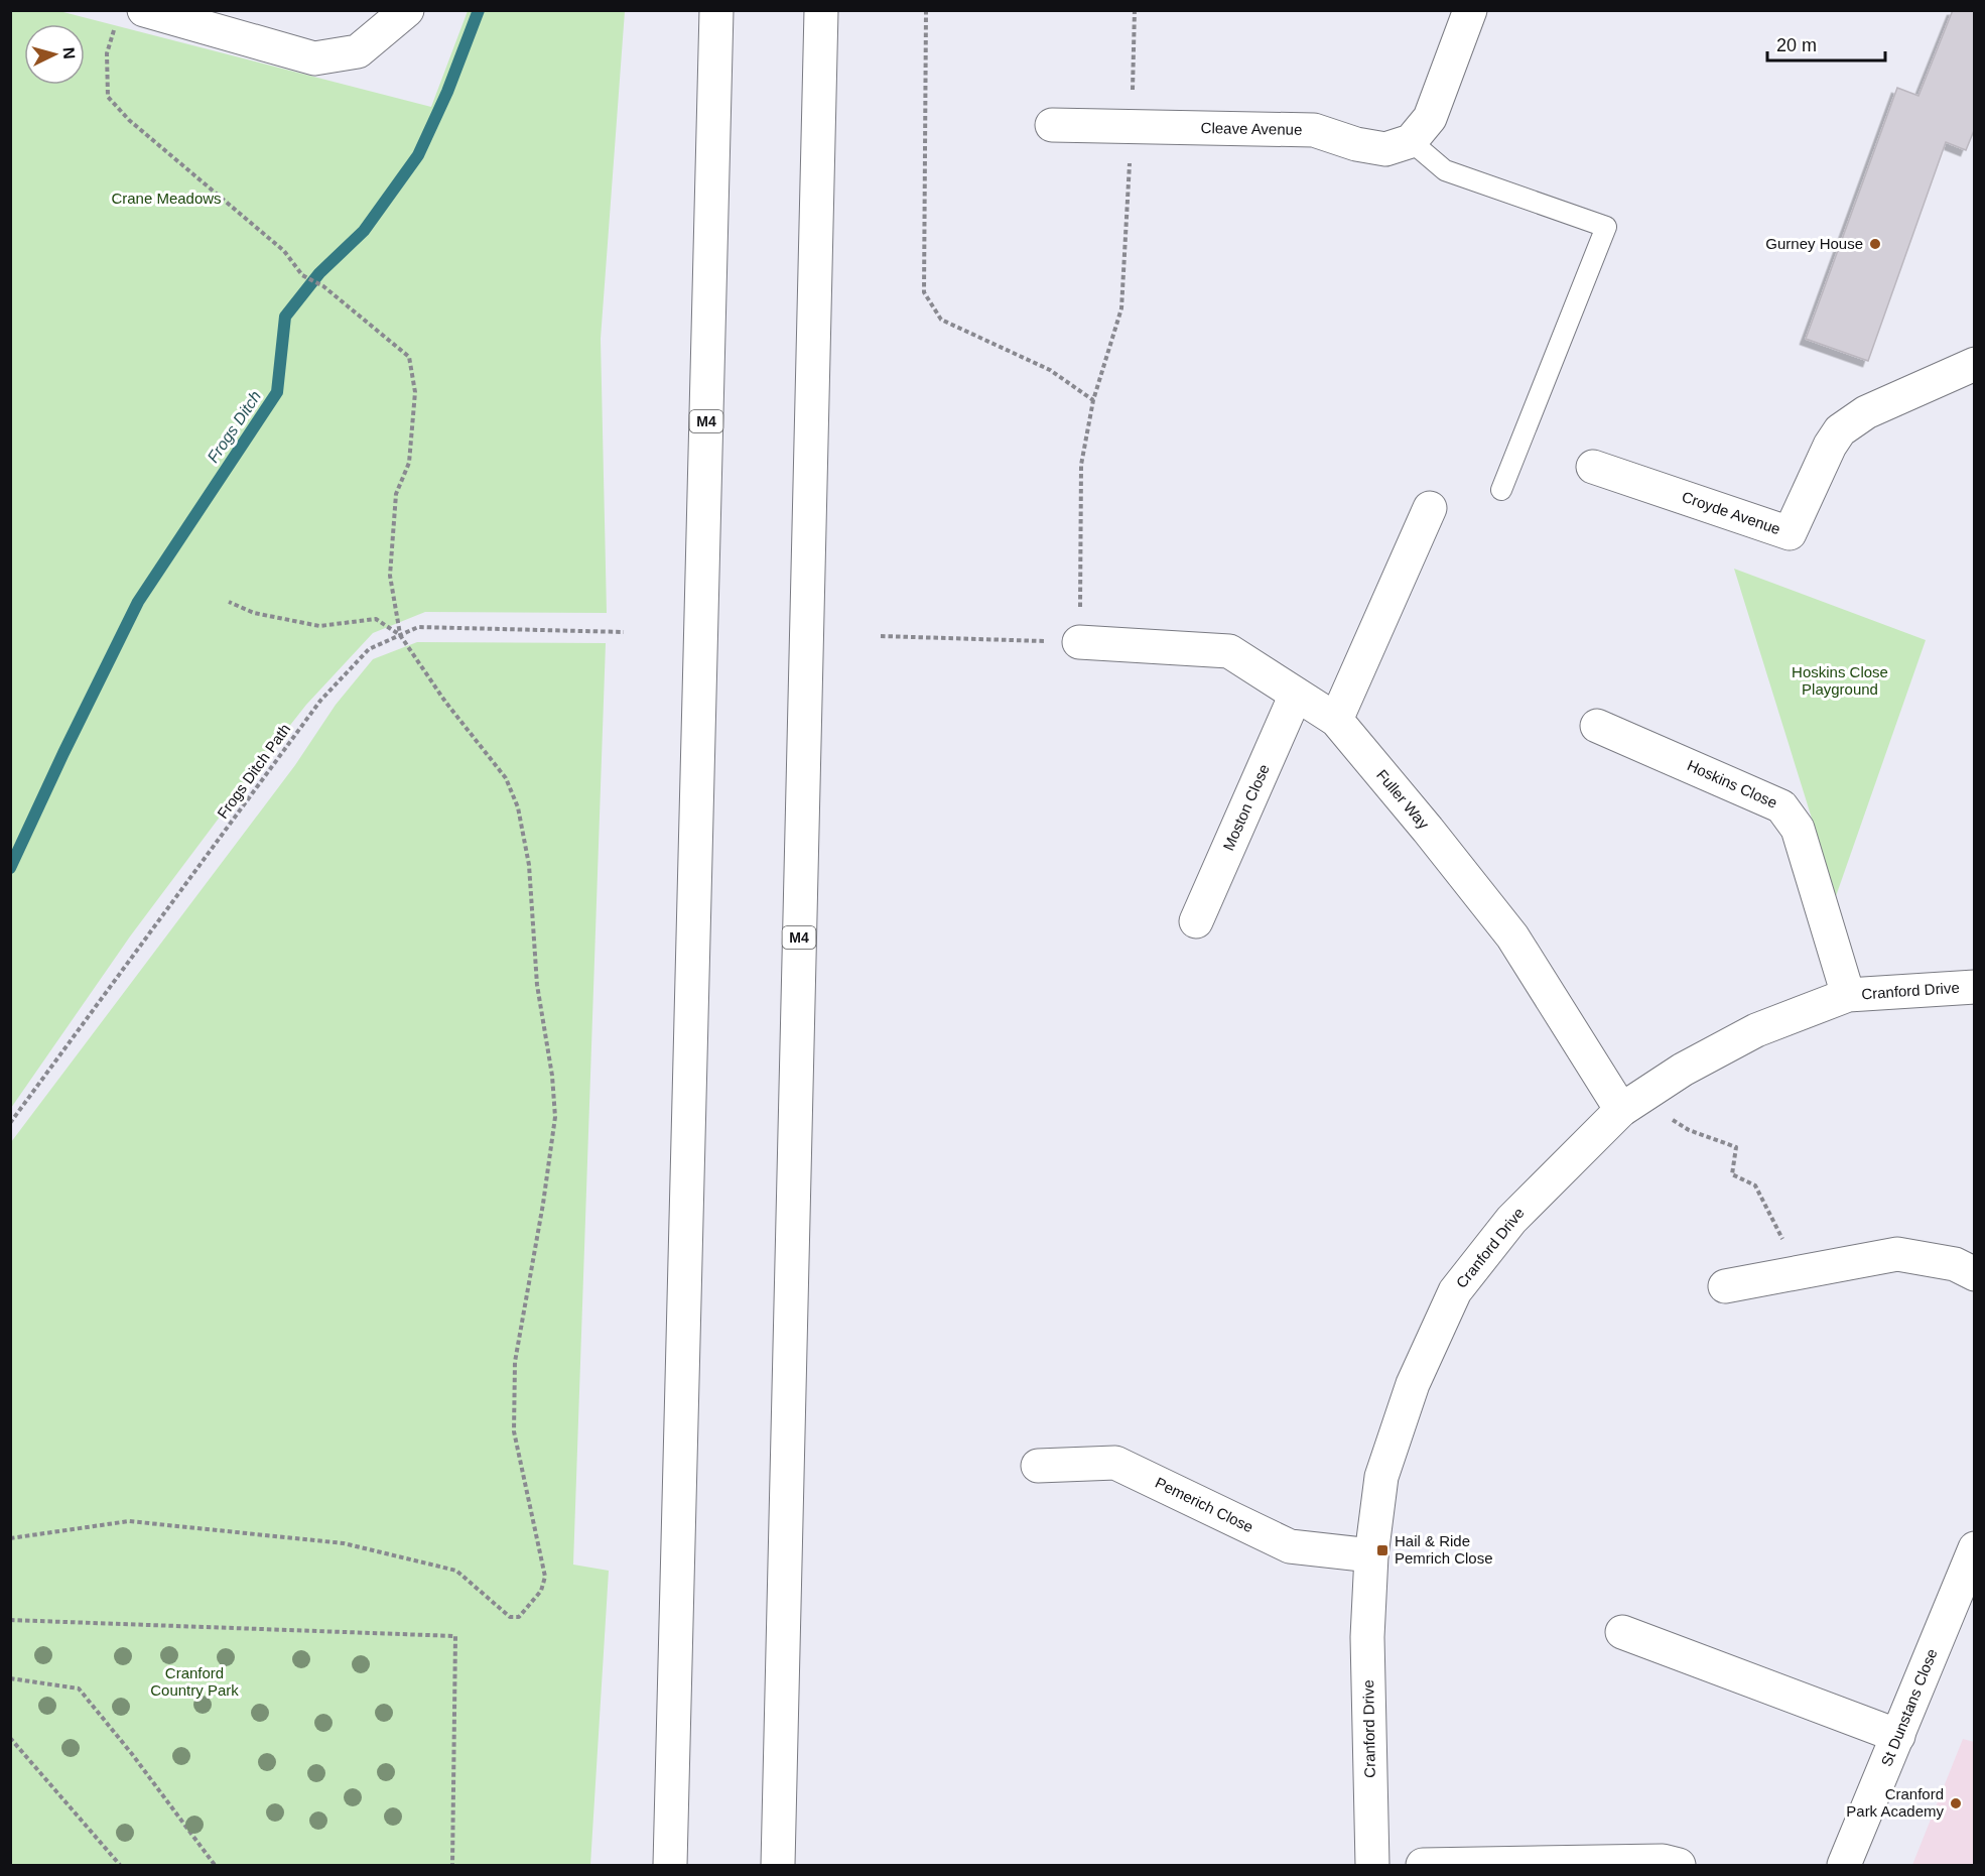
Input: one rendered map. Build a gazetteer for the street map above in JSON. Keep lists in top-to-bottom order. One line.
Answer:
{"streets":{"main road":["Cleave Avenue","M4","Croyde Avenue","Hoskins Close","Fuller Way","Moston Close","Cranford Drive","Pemerich Close","St Dunstans Close"],"path":["Frogs Ditch Path"]},"crossings":[["Hoskins Close","Cranford Drive"],["Fuller Way","Moston Close"],["Fuller Way","Cranford Drive"],["Cranford Drive","Pemerich Close"]],"water":["Frogs Ditch"],"parks":["Crane Meadows","Hoskins Close Playground","Cranford Country Park"],"places":{"other":["Gurney House","Cranford Park Academy"],"transit":["Hail & Ride Pemrich Close"]},"scale_bar":"20 m","north":"right"}
